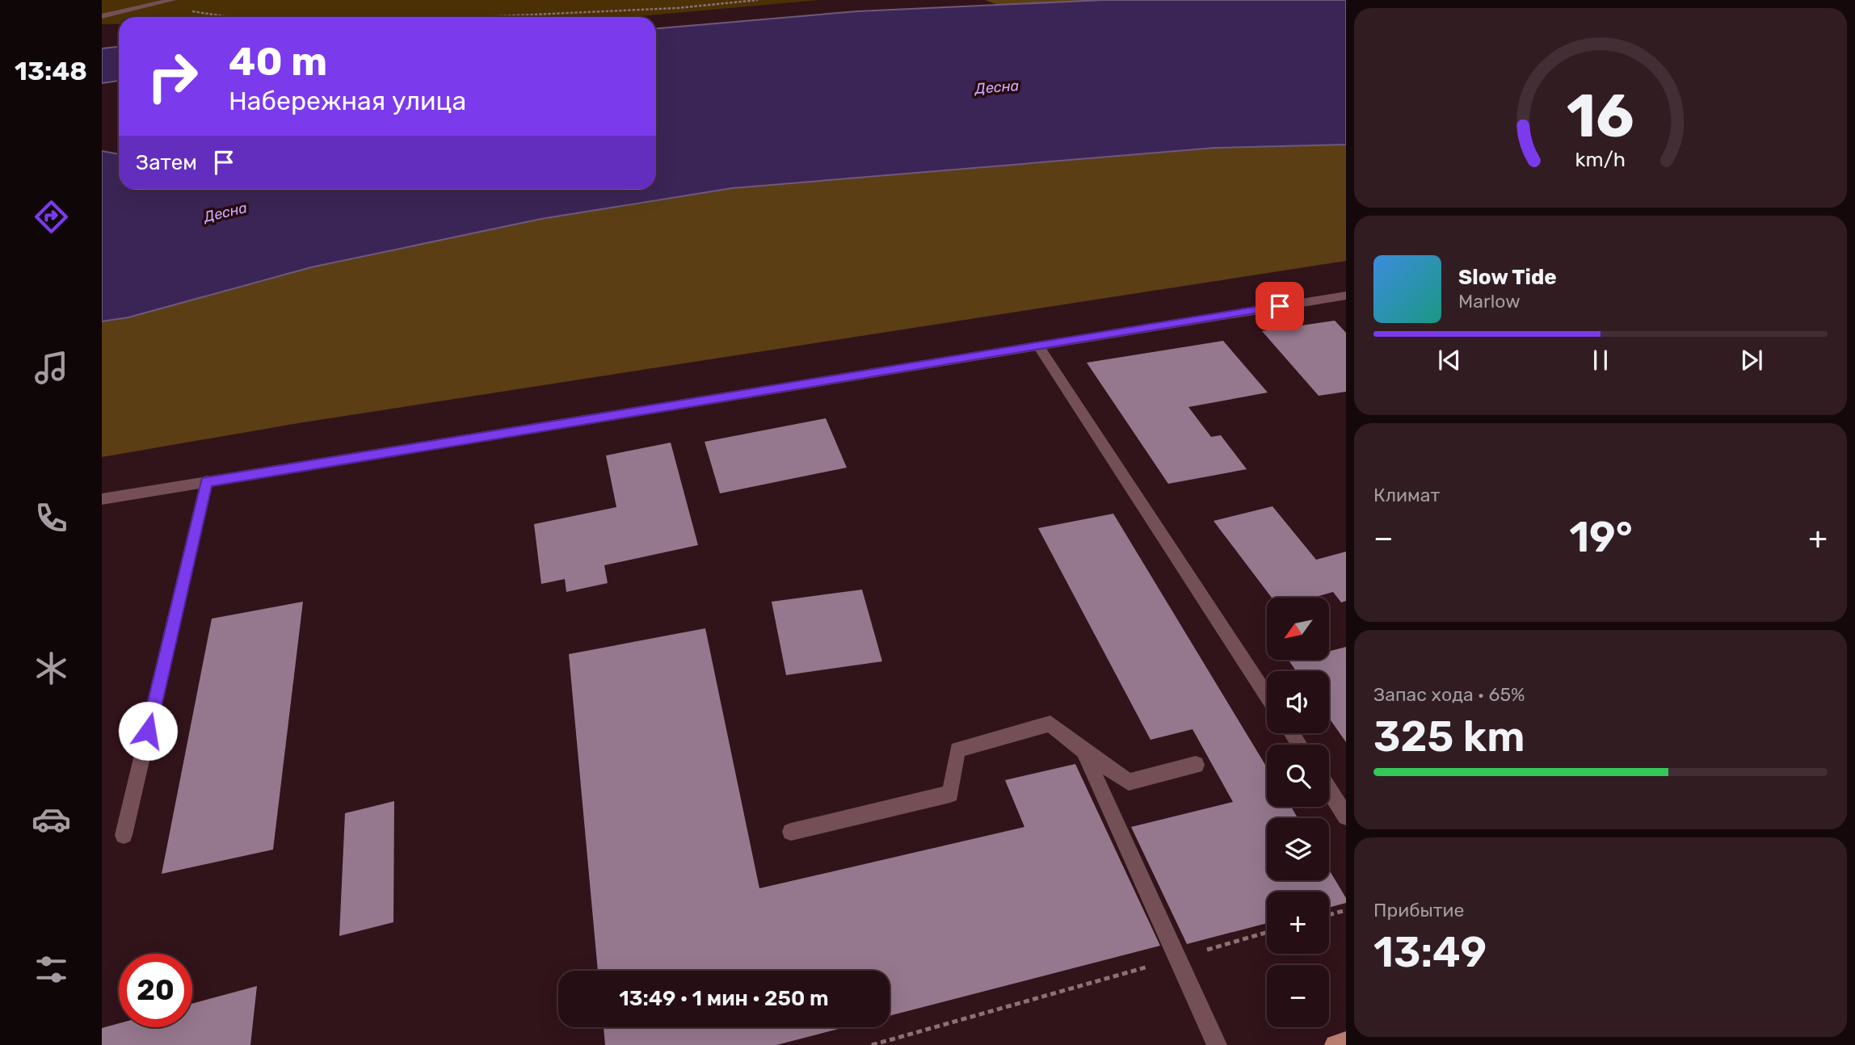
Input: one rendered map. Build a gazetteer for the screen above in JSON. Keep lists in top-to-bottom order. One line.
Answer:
{"water":["Десна"],"north":"bottom left","page":{"tabs":"13:48","turn":["40 m","Набережная улица"],"then":"Затем","song":["Slow Tide","Marlow"],"tile":["Климат",["Запас хода · 65%","325 km"],["Прибытие","13:49"]],"heat":["−","19°","+"],"map_buttons":["+","−"],"limit":"20","trip":"13:49 · 1 мин · 250 m","gauge":["16","km/h"]}}
